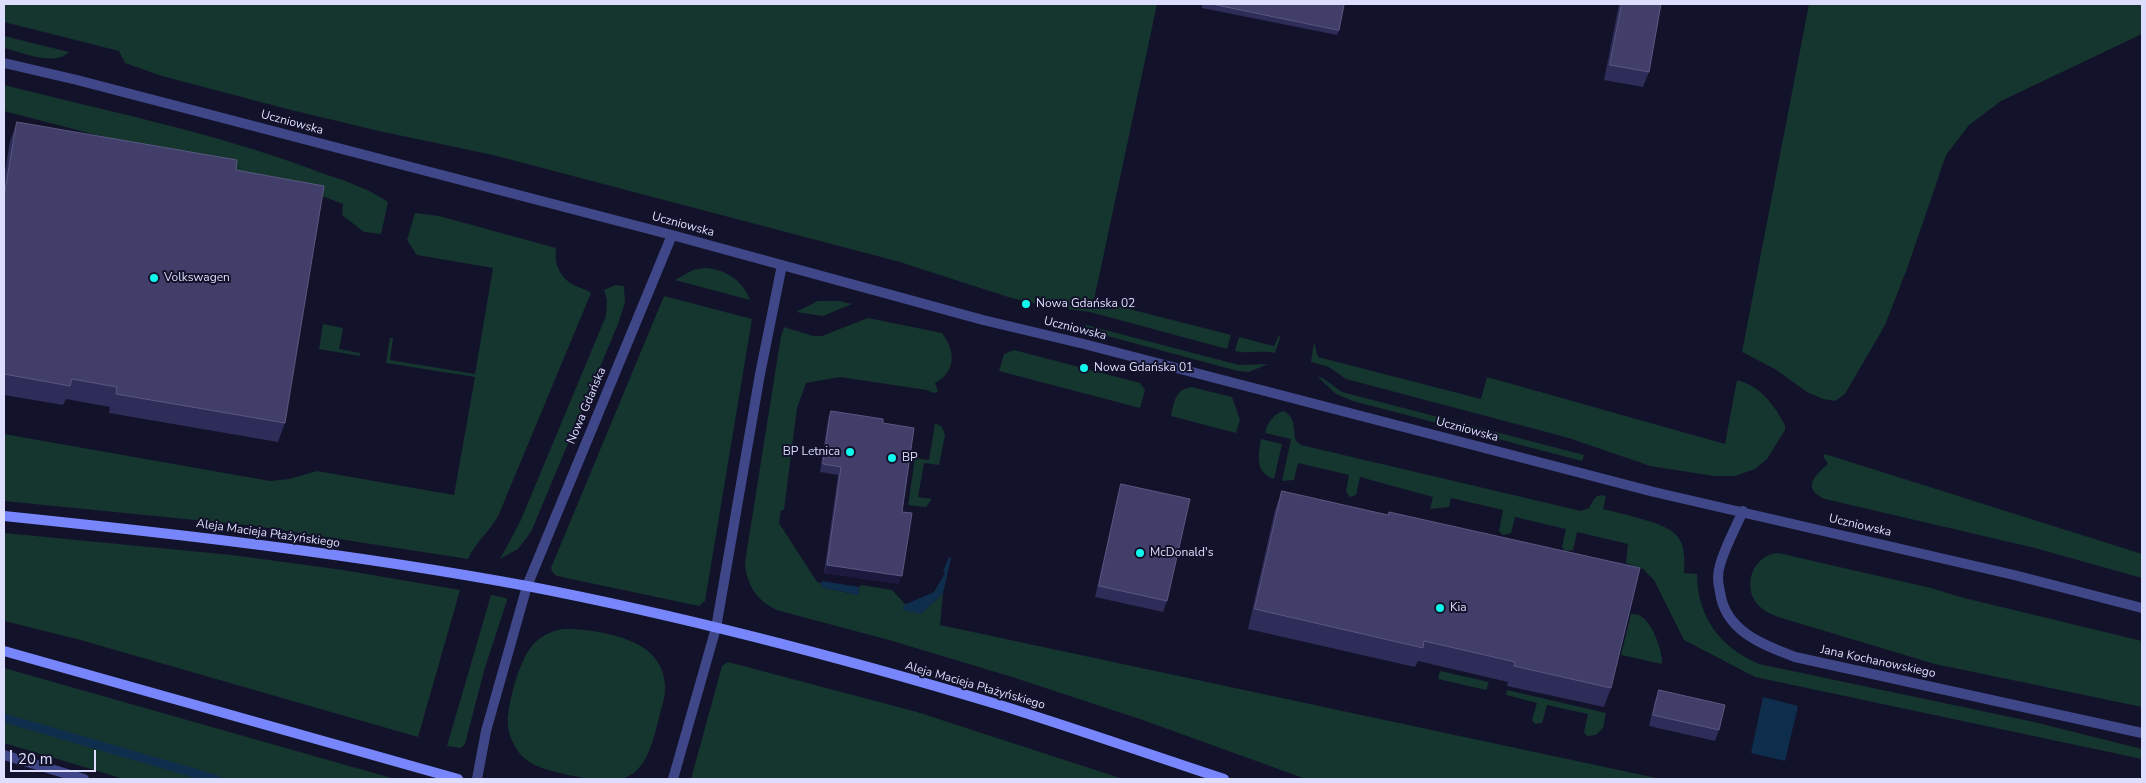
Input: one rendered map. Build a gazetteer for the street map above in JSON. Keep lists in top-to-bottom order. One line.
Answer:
{"streets":{"main road":["Aleja Macieja Płażyńskiego"],"street":["Uczniowska","Nowa Gdańska","Jana Kochanowskiego"]},"crossings":[["Uczniowska","Nowa Gdańska"],["Uczniowska","Jana Kochanowskiego"],["Nowa Gdańska","Aleja Macieja Płażyńskiego"]],"places":["Volkswagen","Nowa Gdańska 02","Nowa Gdańska 01","BP Letnica","BP","McDonald's","Kia"],"scale_bar":"20 m"}
